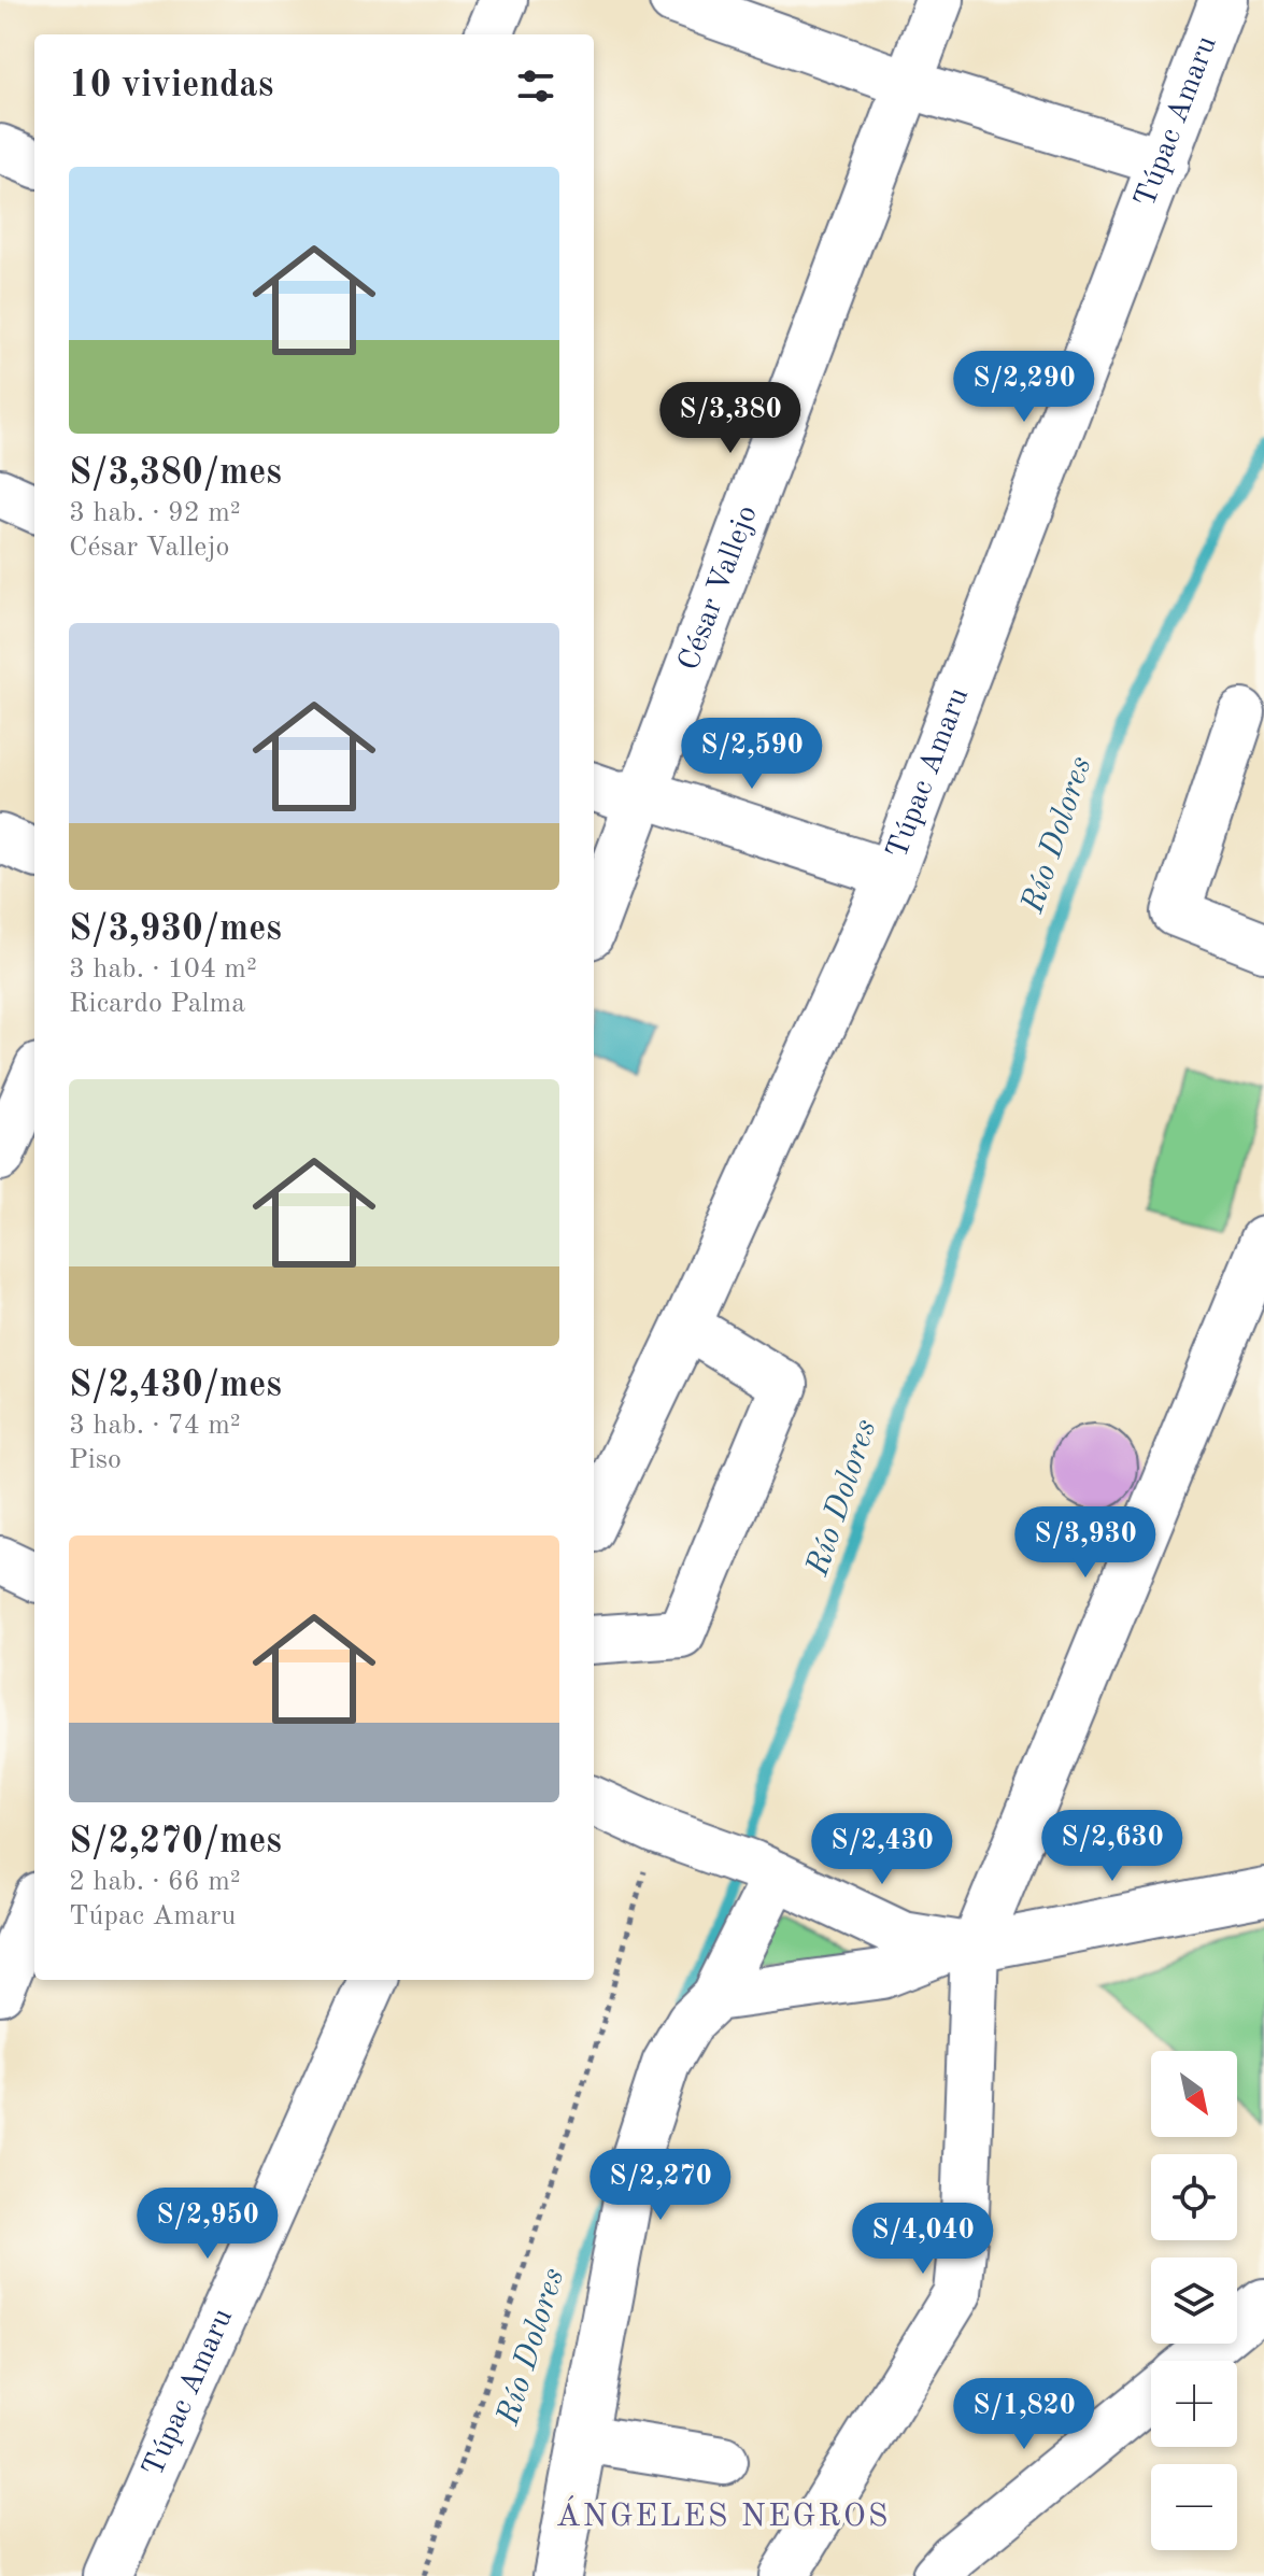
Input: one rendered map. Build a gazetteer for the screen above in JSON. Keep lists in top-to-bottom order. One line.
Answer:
{"streets":{"street":["Túpac Amaru","César Vallejo"]},"districts":["ÁNGELES NEGROS"],"water":["Río Dolores"],"north":"bottom right","page":{"heading":"10 viviendas","list":[{"name":"S/3,380/mes","note":"3 hab. · 92 m² · César Vallejo"},{"name":"S/3,930/mes","note":"3 hab. · 104 m² · Ricardo Palma"},{"name":"S/2,430/mes","note":"3 hab. · 74 m² · Piso"},{"name":"S/2,270/mes","note":"2 hab. · 66 m² · Túpac Amaru"}],"price":["S/2,290","S/3,380","S/2,590","S/3,930","S/2,630","S/2,430","S/2,270","S/2,950","S/4,040","S/1,820"],"map_buttons":["+","−"]}}
